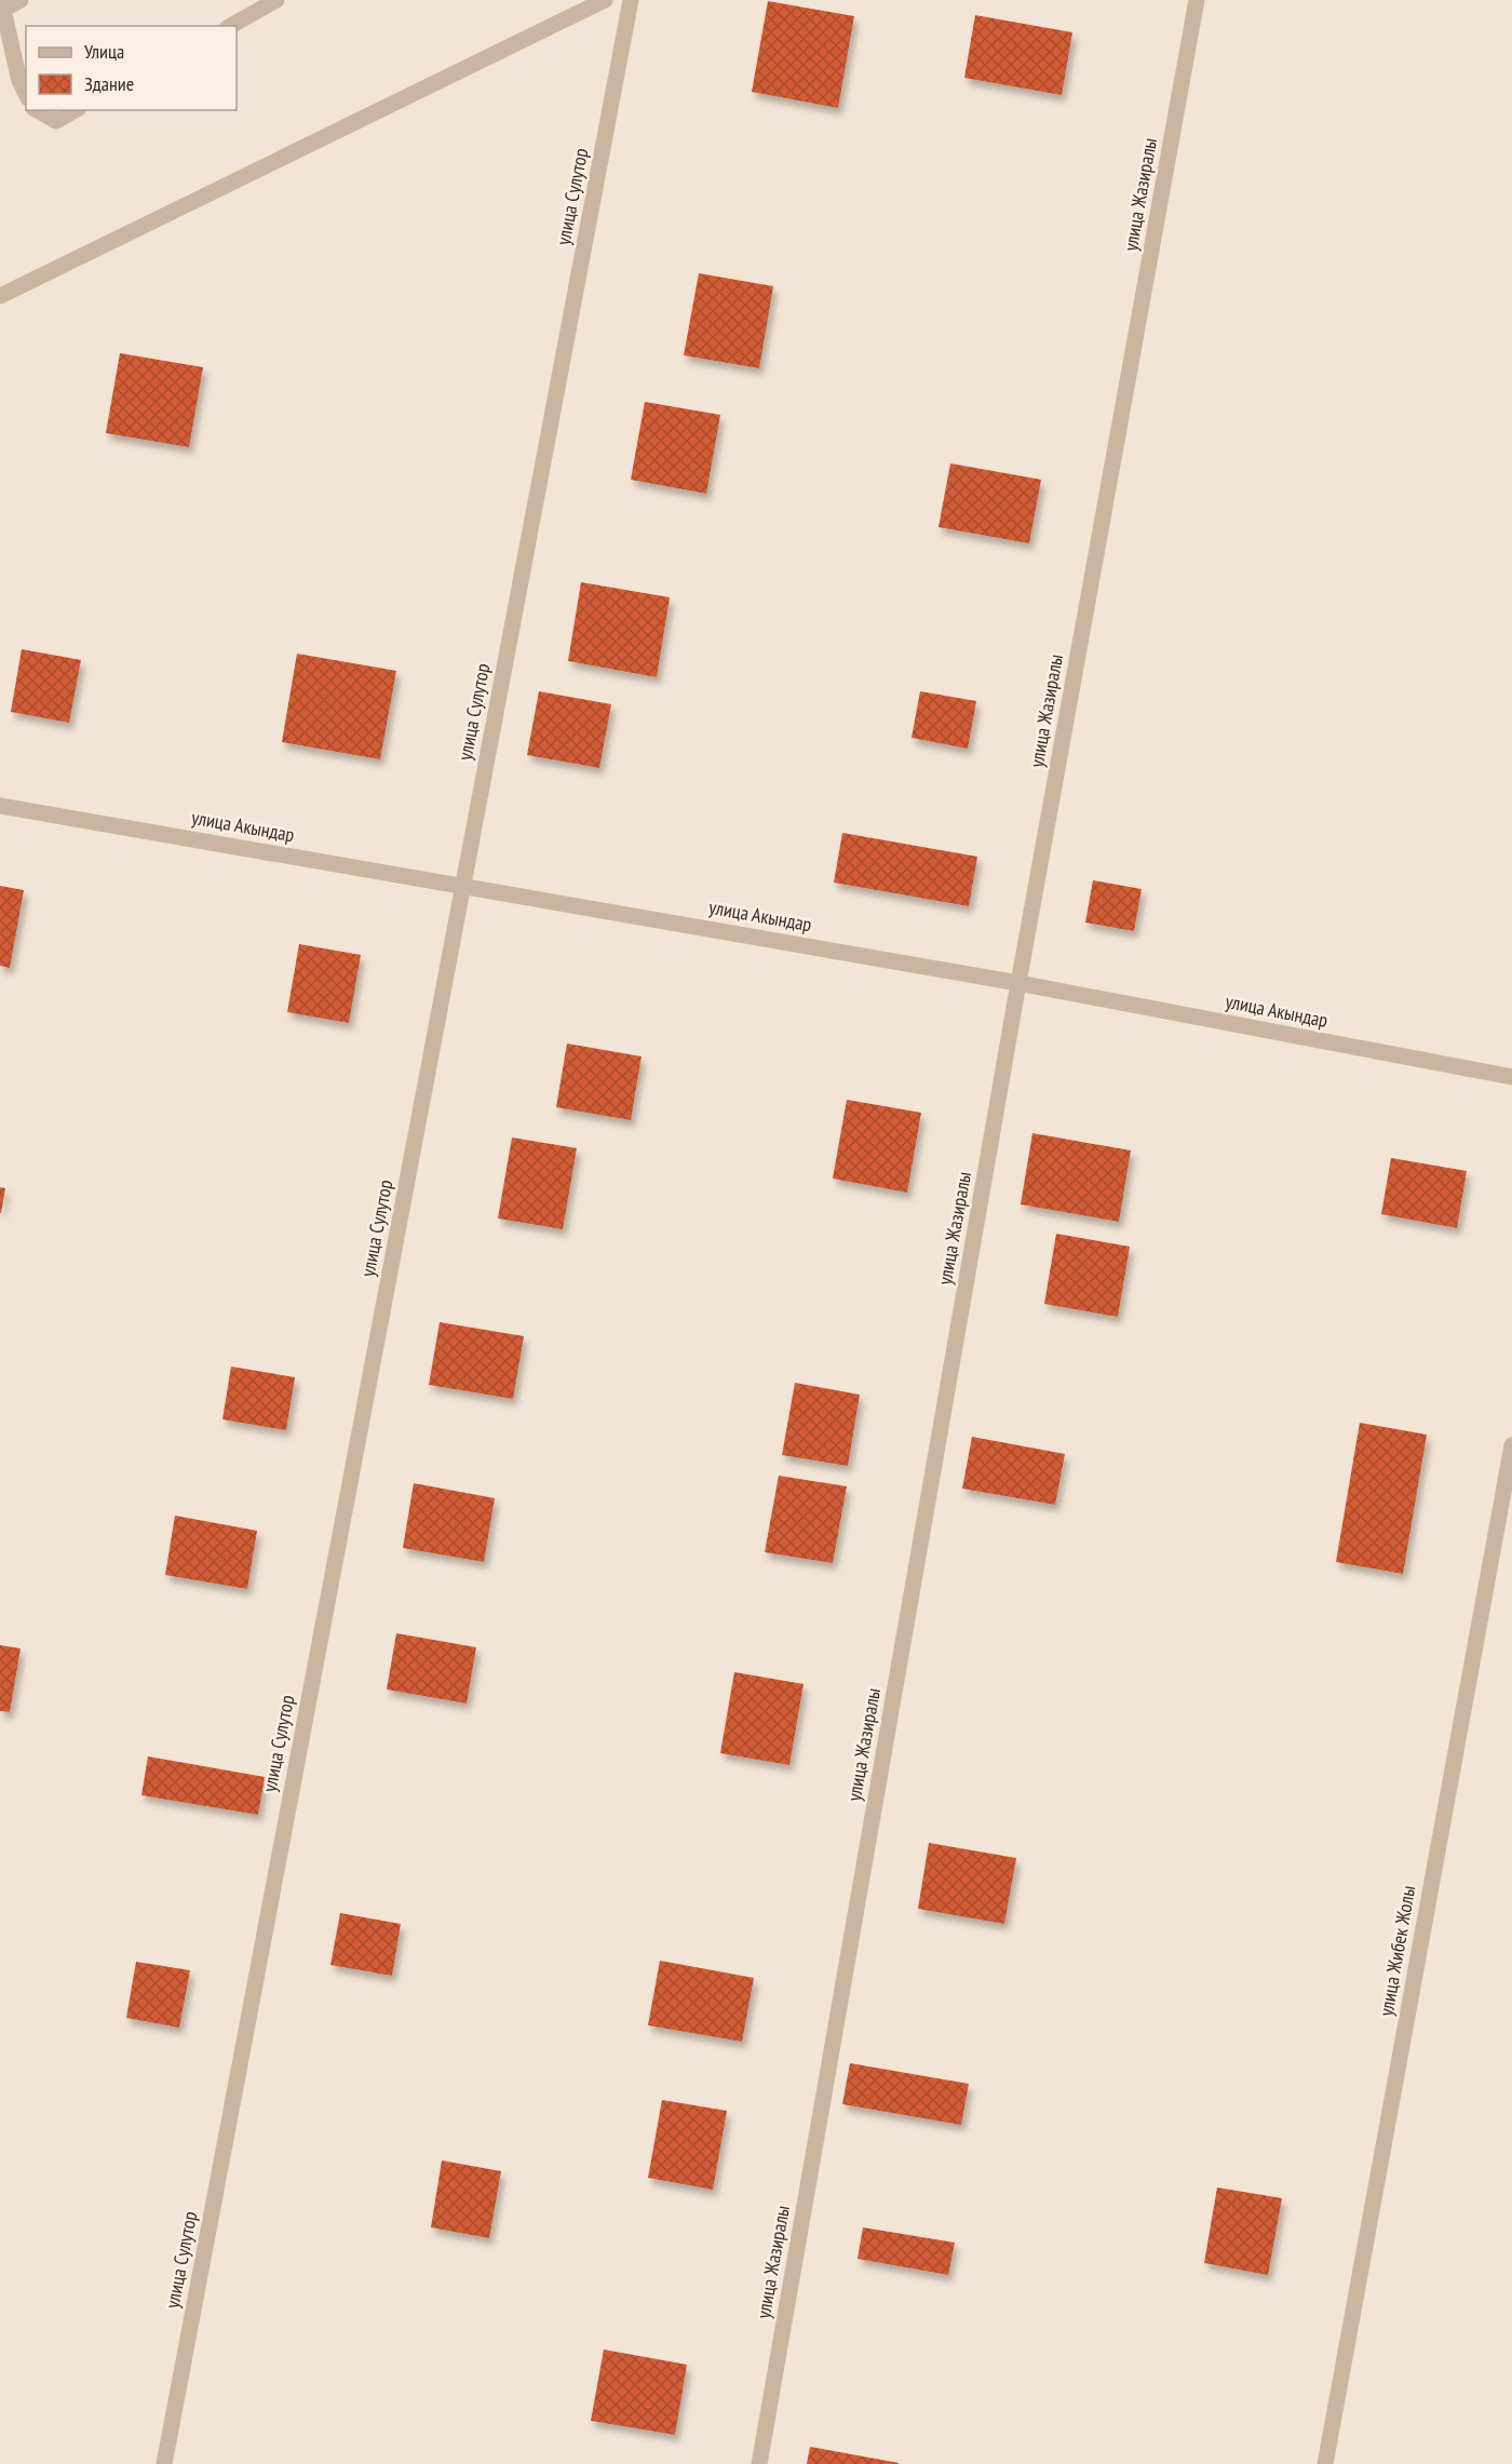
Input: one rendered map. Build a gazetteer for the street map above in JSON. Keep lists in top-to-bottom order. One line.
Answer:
{"streets":{"street":["улица Жазиралы","улица Сулутор","улица Акындар","улица Жибек Жолы"]},"crossings":[["улица Жазиралы","улица Акындар"],["улица Сулутор","улица Акындар"]],"legend":["Улица","Здание"]}
